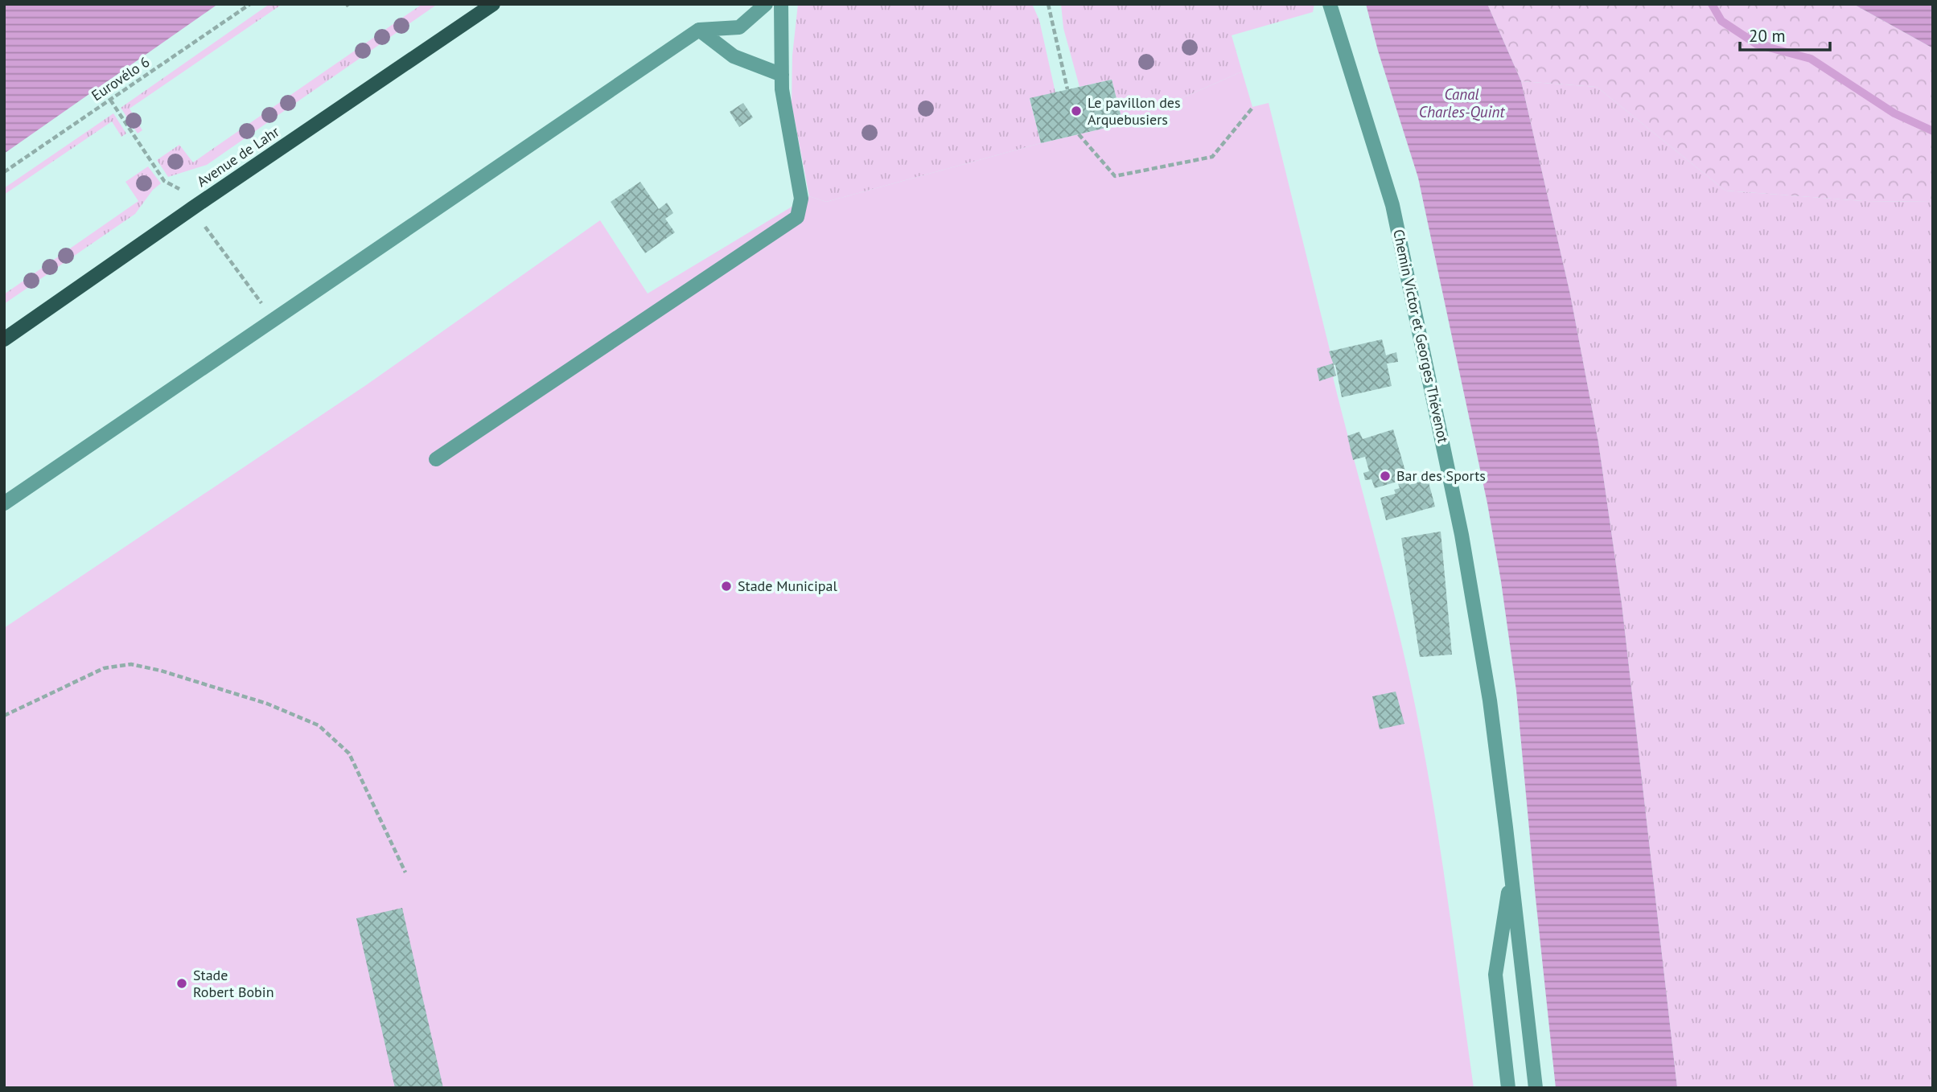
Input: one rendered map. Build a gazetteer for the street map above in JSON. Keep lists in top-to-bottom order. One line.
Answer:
{"streets":{"main road":["Avenue de Lahr"],"street":["Chemin Victor et Georges Thévenot"],"path":["Eurovélo 6"]},"water":["Canal Charles-Quint"],"places":["Le pavillon des Arquebusiers","Bar des Sports","Stade Municipal","Stade Robert Bobin"],"scale_bar":"20 m"}
